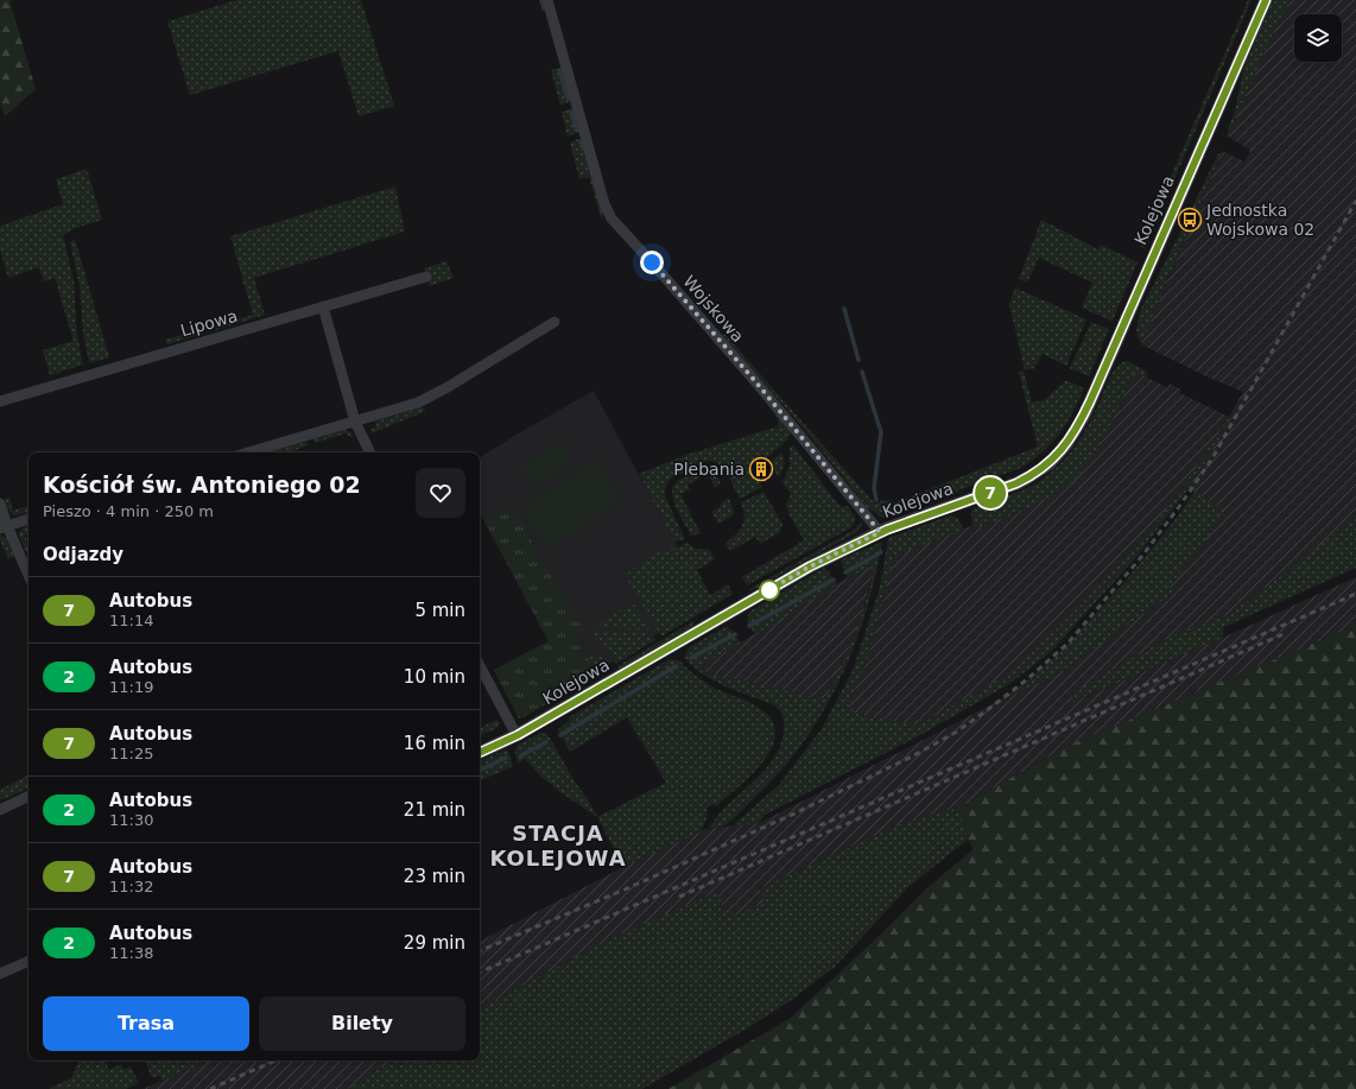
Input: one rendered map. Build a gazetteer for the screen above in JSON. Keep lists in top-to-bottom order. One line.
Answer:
{"streets":{"street":["Kolejowa","Wojskowa","Lipowa"]},"crossings":[["Kolejowa","Wojskowa"]],"districts":["STACJA KOLEJOWA"],"places":{"bus stop":["Jednostka Wojskowa 02"],"building":["Plebania"]},"lines":["bus line 7"],"page":{"on_map":"7","heading":[["Kościół św. Antoniego 02","Pieszo · 4 min · 250 m"],"Odjazdy"],"list":[{"mark":"7","name":"Autobus","note":"11:14","value":"5 min"},{"mark":"2","name":"Autobus","note":"11:19","value":"10 min"},{"mark":"7","name":"Autobus","note":"11:25","value":"16 min"},{"mark":"2","name":"Autobus","note":"11:30","value":"21 min"},{"mark":"7","name":"Autobus","note":"11:32","value":"23 min"},{"mark":"2","name":"Autobus","note":"11:38","value":"29 min"}],"buttons":["Trasa","Bilety"]}}
